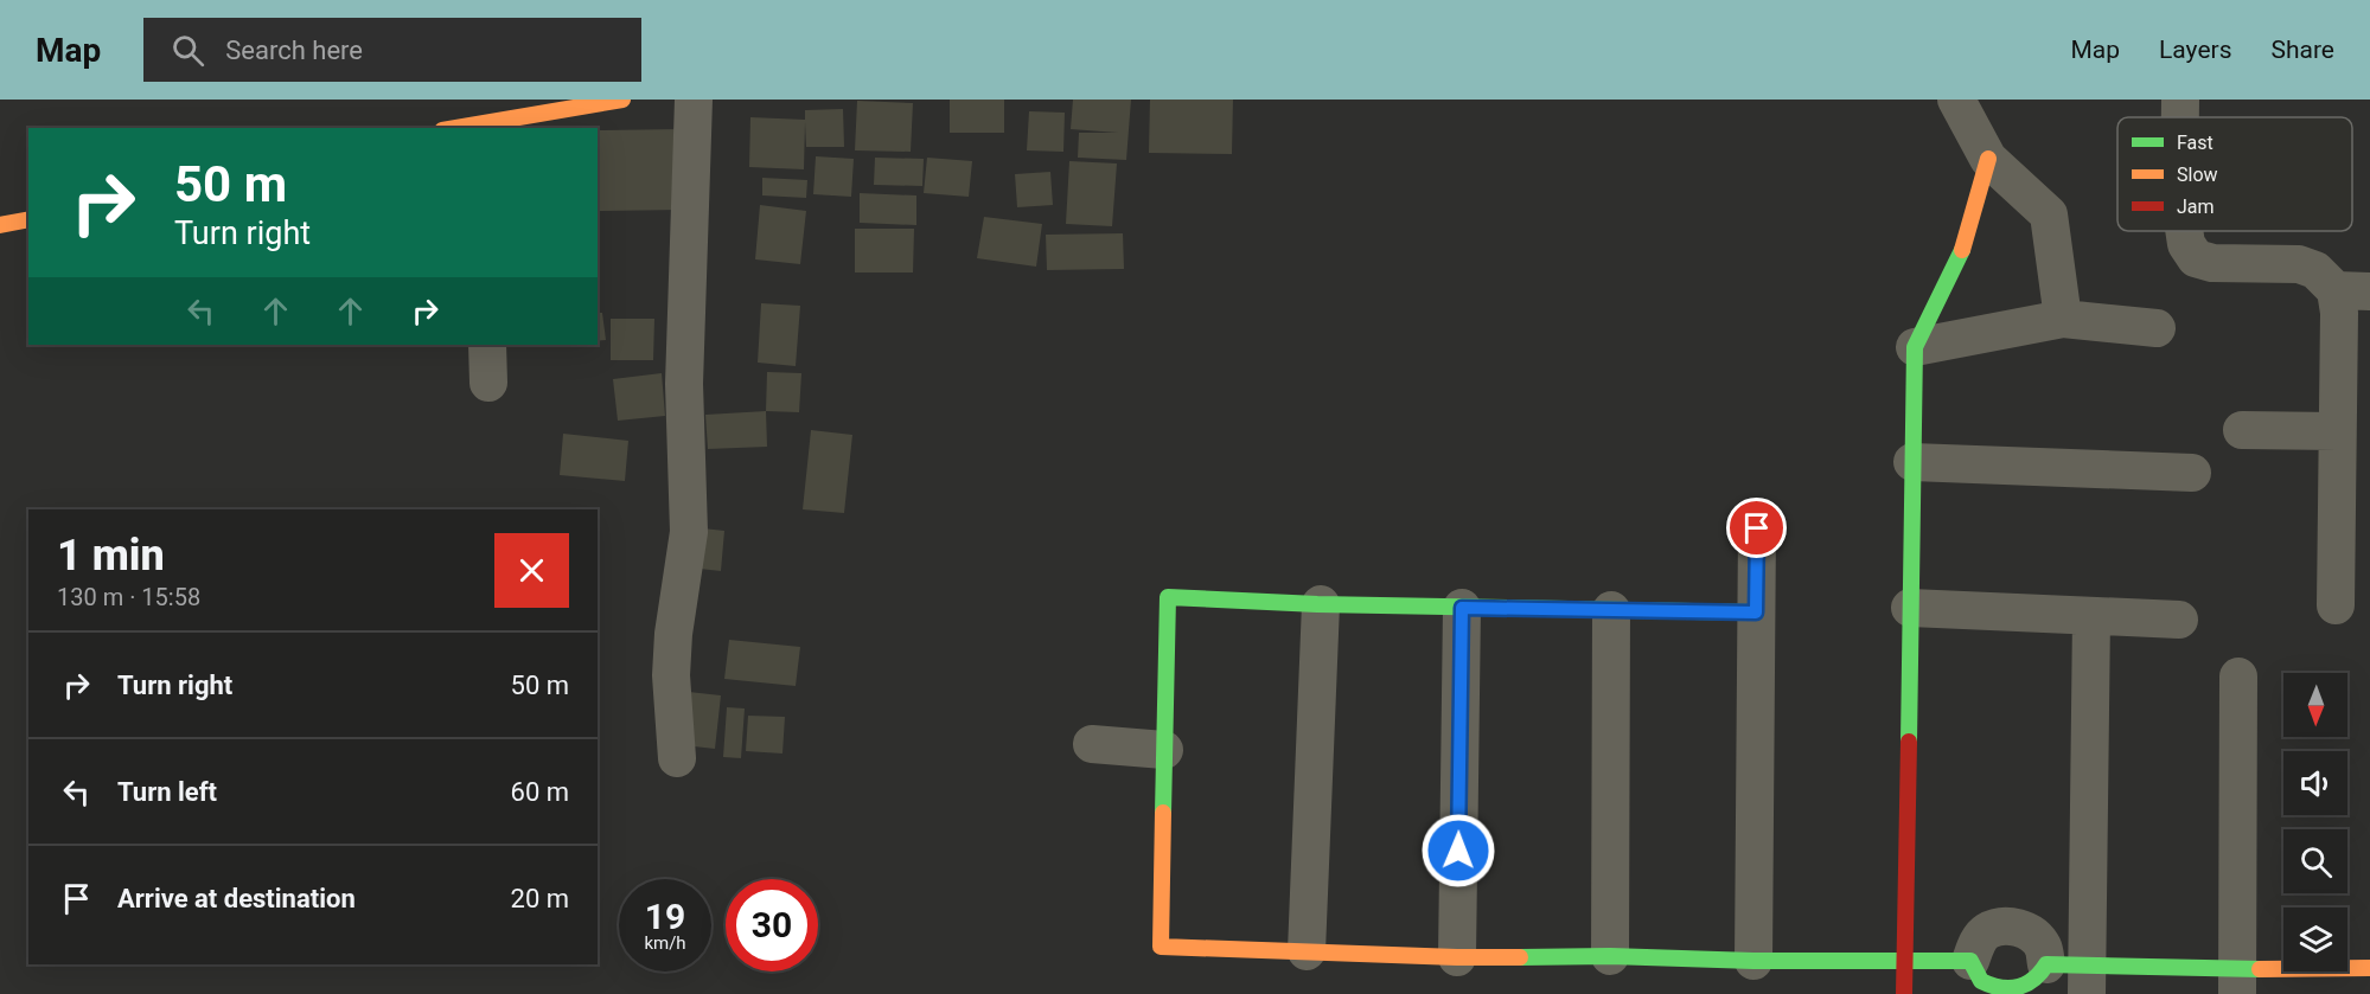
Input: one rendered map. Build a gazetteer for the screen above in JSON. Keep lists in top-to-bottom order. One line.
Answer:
{"legend":["Fast","Slow","Jam"],"north":"bottom","page":{"header":"Map","search":"Search here","nav":["Map","Layers","Share"],"turn":["50 m","Turn right"],"heading":["1 min","130 m · 15:58"],"list":[{"name":"Turn right","value":"50 m"},{"name":"Turn left","value":"60 m"},{"name":"Arrive at destination","value":"20 m"}],"speed":"19 km/h","limit":"30"}}
